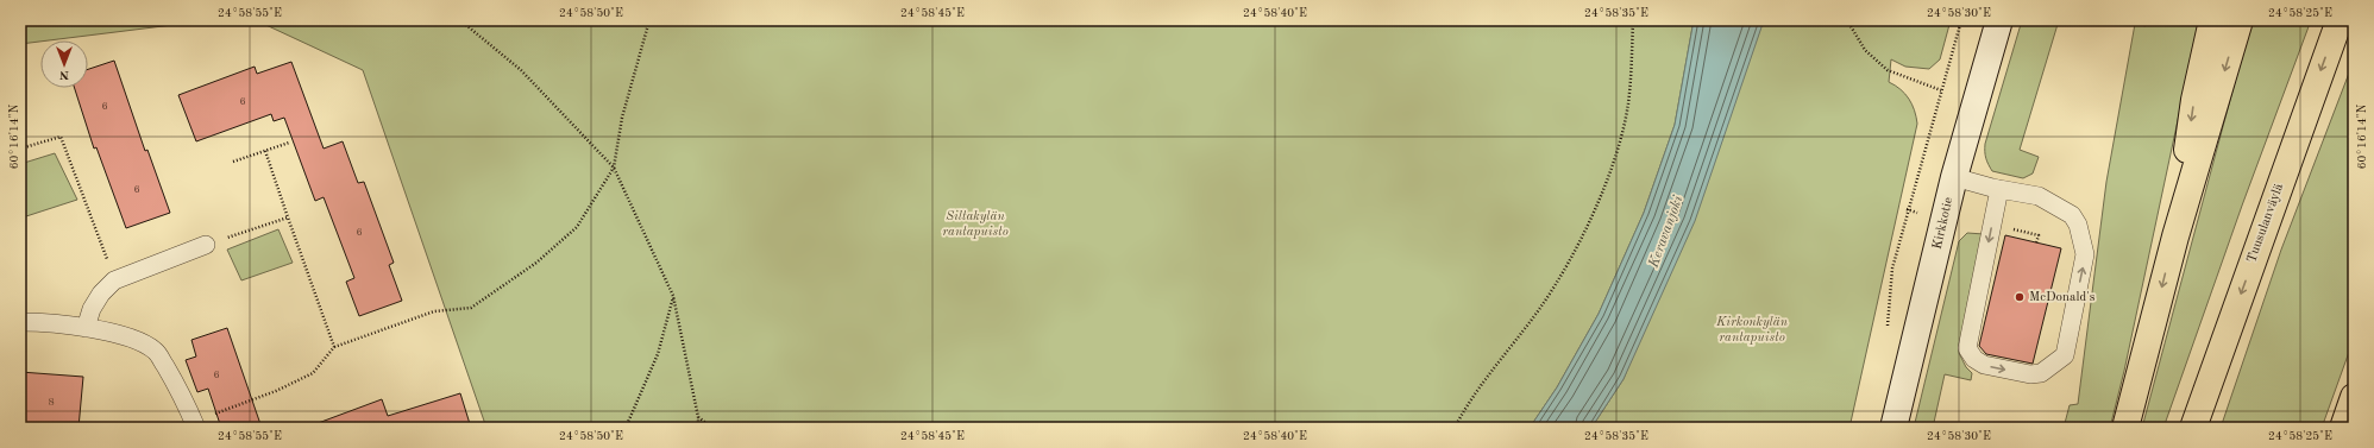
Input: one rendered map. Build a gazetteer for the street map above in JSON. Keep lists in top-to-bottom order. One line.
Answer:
{"streets":{"highway":["Tuusulanväylä"],"street":["Kirkkotie"]},"water":["Keravanjoki"],"parks":["Siltakylän rantapuisto","Kirkonkylän rantapuisto"],"places":["McDonald's"],"house_numbers":["6","6","6","6","6","8"],"north":"bottom","coordinates":["24°58'55\"E","24°58'50\"E","24°58'45\"E","24°58'40\"E","24°58'35\"E","24°58'30\"E","24°58'25\"E","60°16'14\"N"]}
